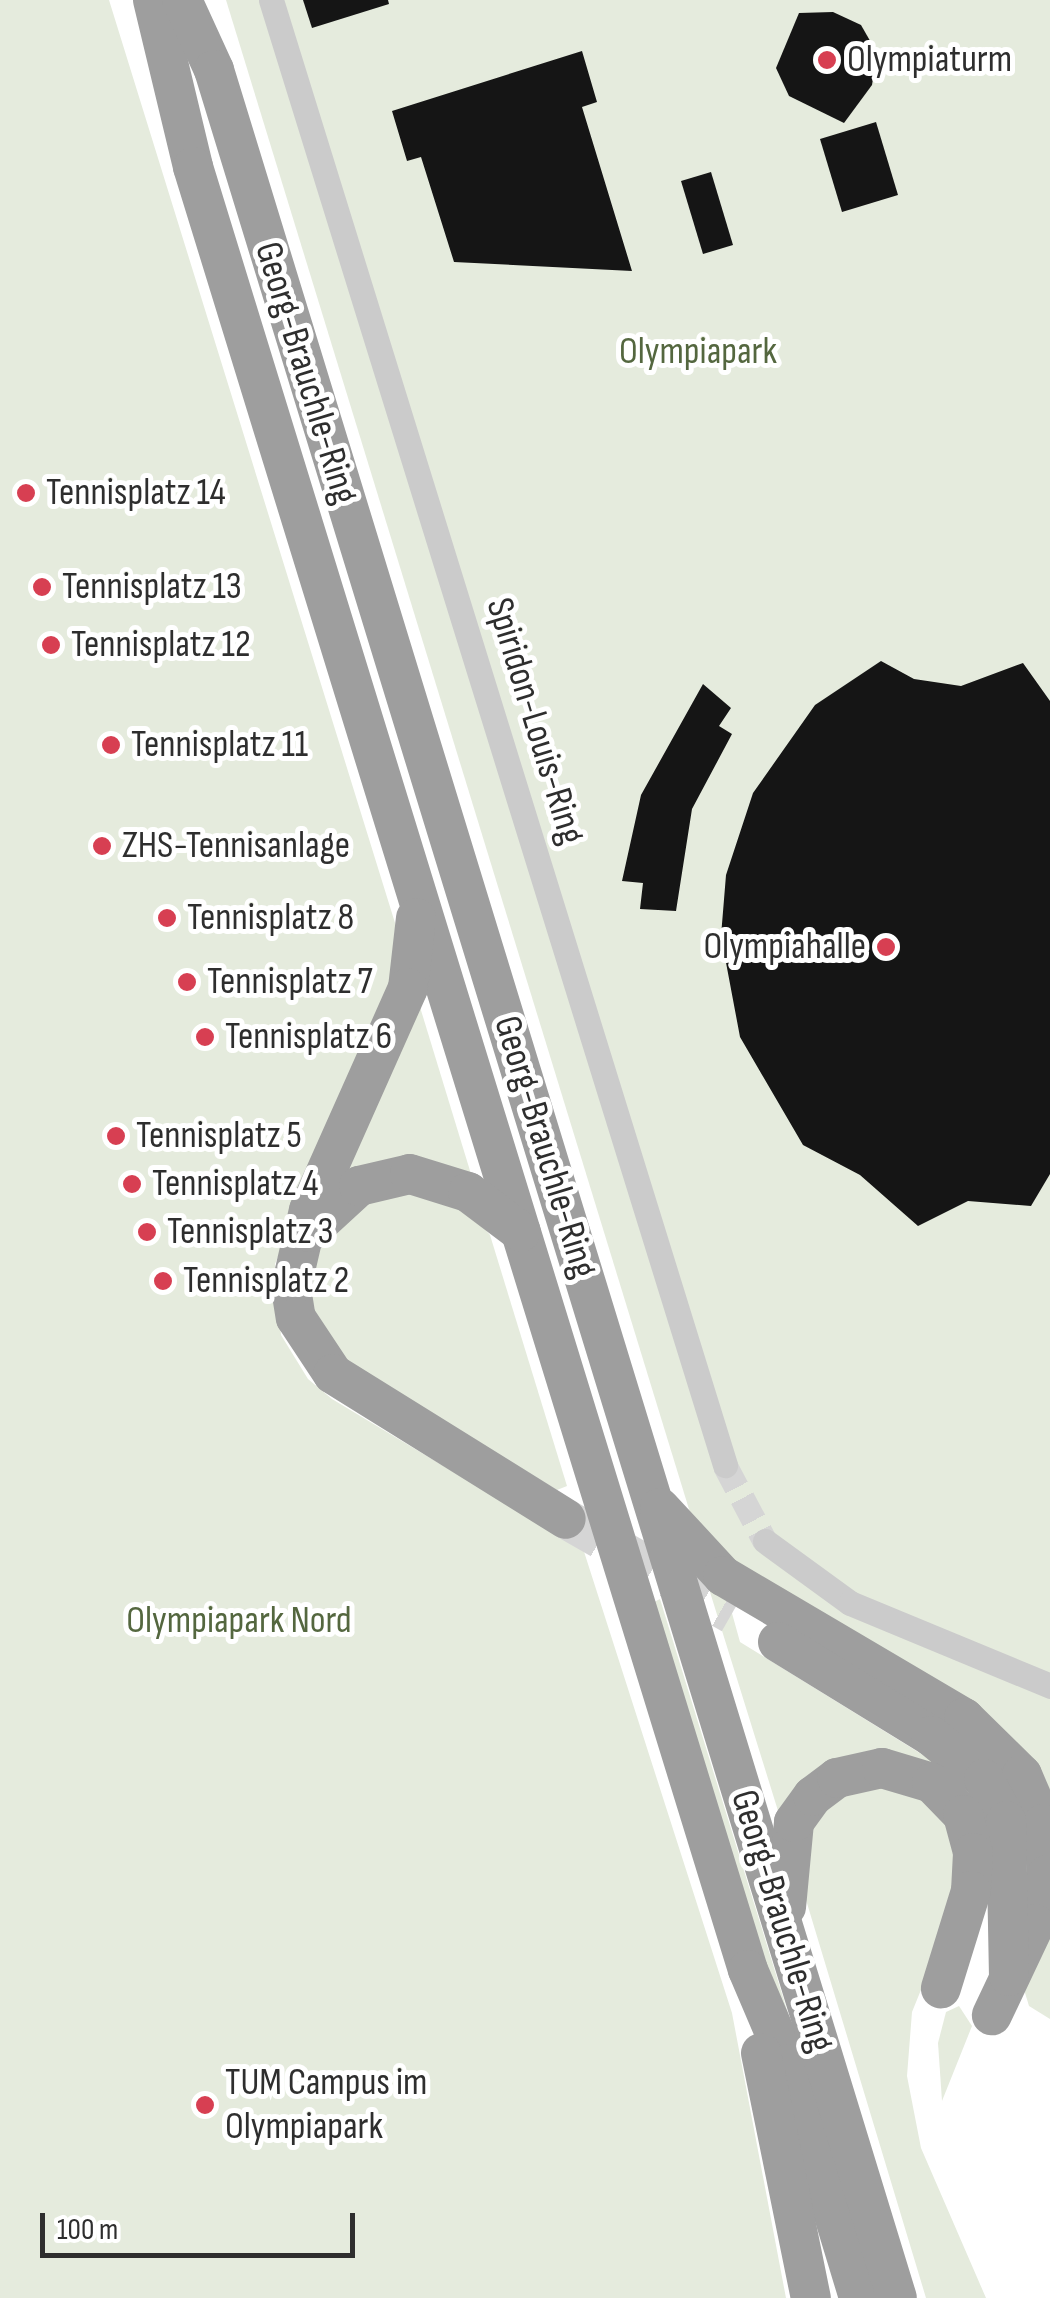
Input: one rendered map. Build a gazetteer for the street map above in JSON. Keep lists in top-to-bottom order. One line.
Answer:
{"streets":{"highway":["Georg-Brauchle-Ring"],"street":["Spiridon-Louis-Ring"]},"parks":["Olympiapark","Olympiapark Nord"],"places":["Olympiaturm","Tennisplatz 14","Tennisplatz 13","Tennisplatz 12","Tennisplatz 11","ZHS-Tennisanlage","Tennisplatz 8","Olympiahalle","Tennisplatz 7","Tennisplatz 6","Tennisplatz 5","Tennisplatz 4","Tennisplatz 3","Tennisplatz 2","TUM Campus im Olympiapark"],"scale_bar":"100 m"}
